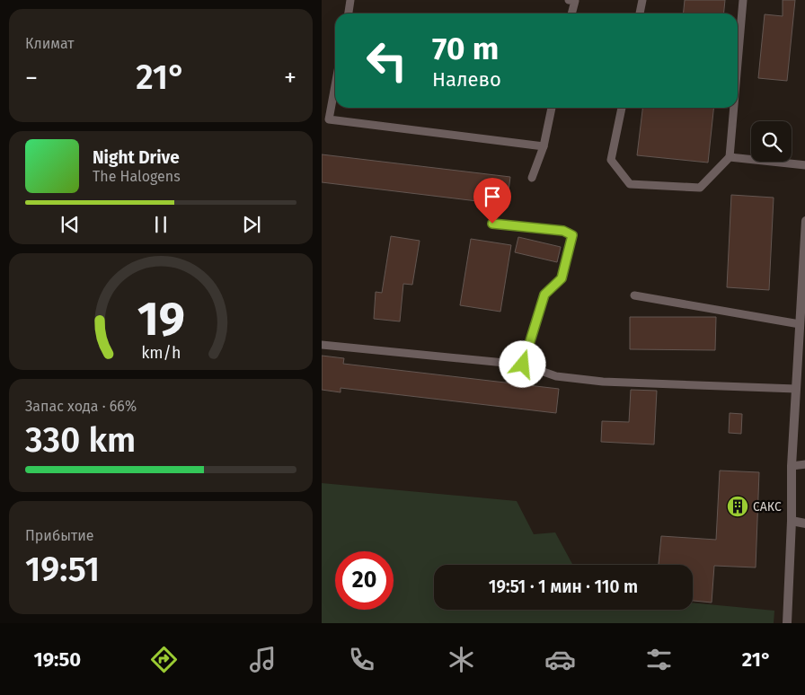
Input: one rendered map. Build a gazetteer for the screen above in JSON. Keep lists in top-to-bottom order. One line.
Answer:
{"places":{"building":["САКС"]},"page":{"tile":["Климат",["Запас хода · 66%","330 km"],["Прибытие","19:51"]],"turn":["70 m","Налево"],"heat":["−","21°","+"],"song":["Night Drive","The Halogens"],"limit":"20","trip":"19:51 · 1 мин · 110 m","tabs":["19:50","21°"],"gauge":["19","km/h"]}}
